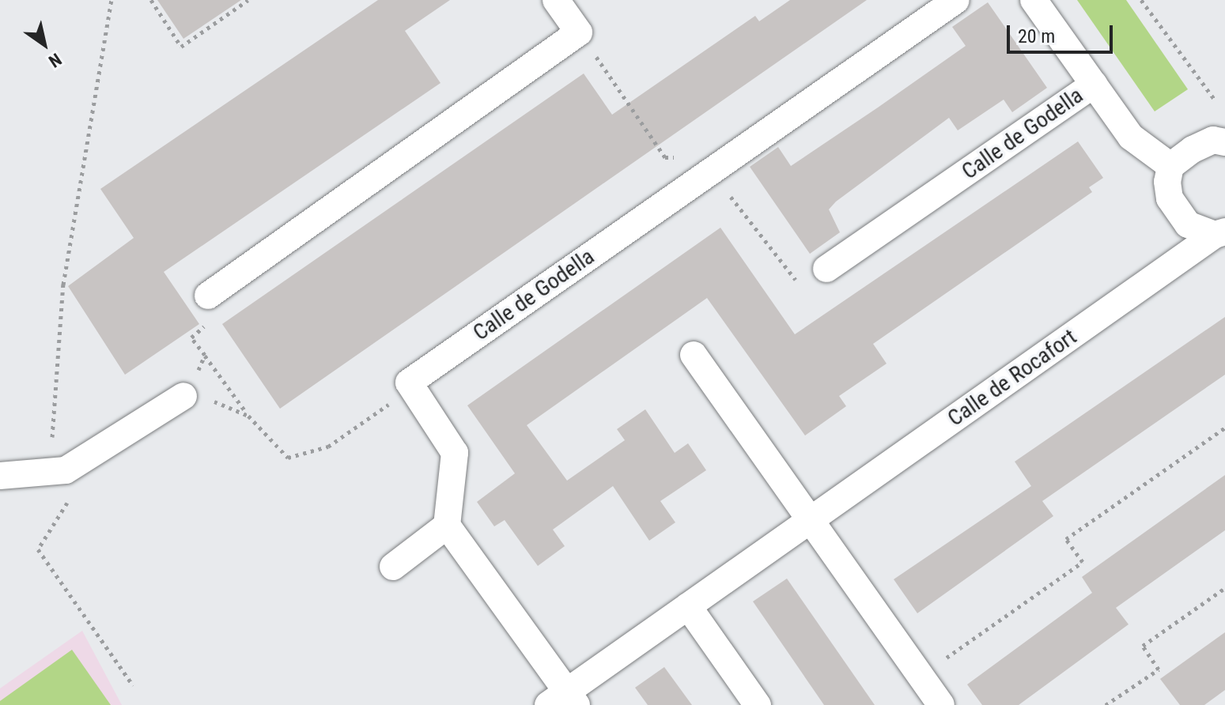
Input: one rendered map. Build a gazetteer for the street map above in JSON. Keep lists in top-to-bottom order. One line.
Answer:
{"streets":{"street":["Calle de Godella","Calle de Rocafort"]},"scale_bar":"20 m","north":"bottom right"}
